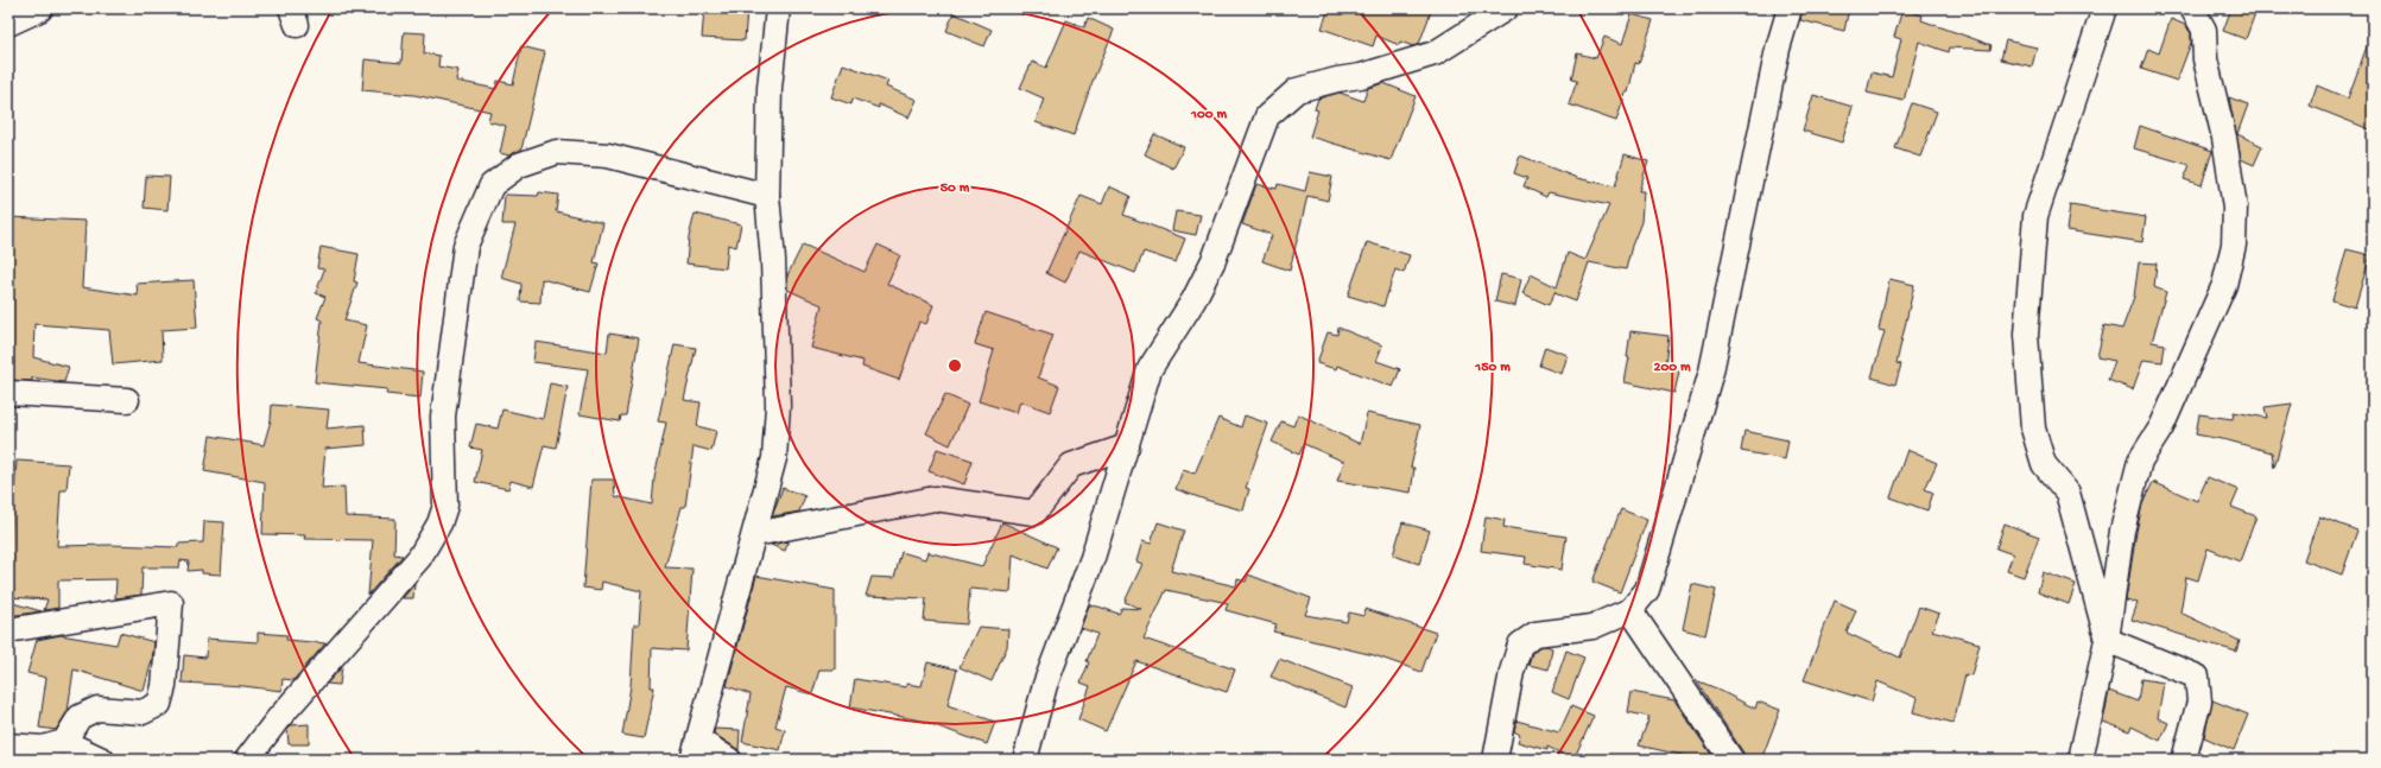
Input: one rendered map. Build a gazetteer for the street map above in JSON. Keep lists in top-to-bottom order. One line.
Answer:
{"rings":["100 m","50 m","150 m","200 m"]}
